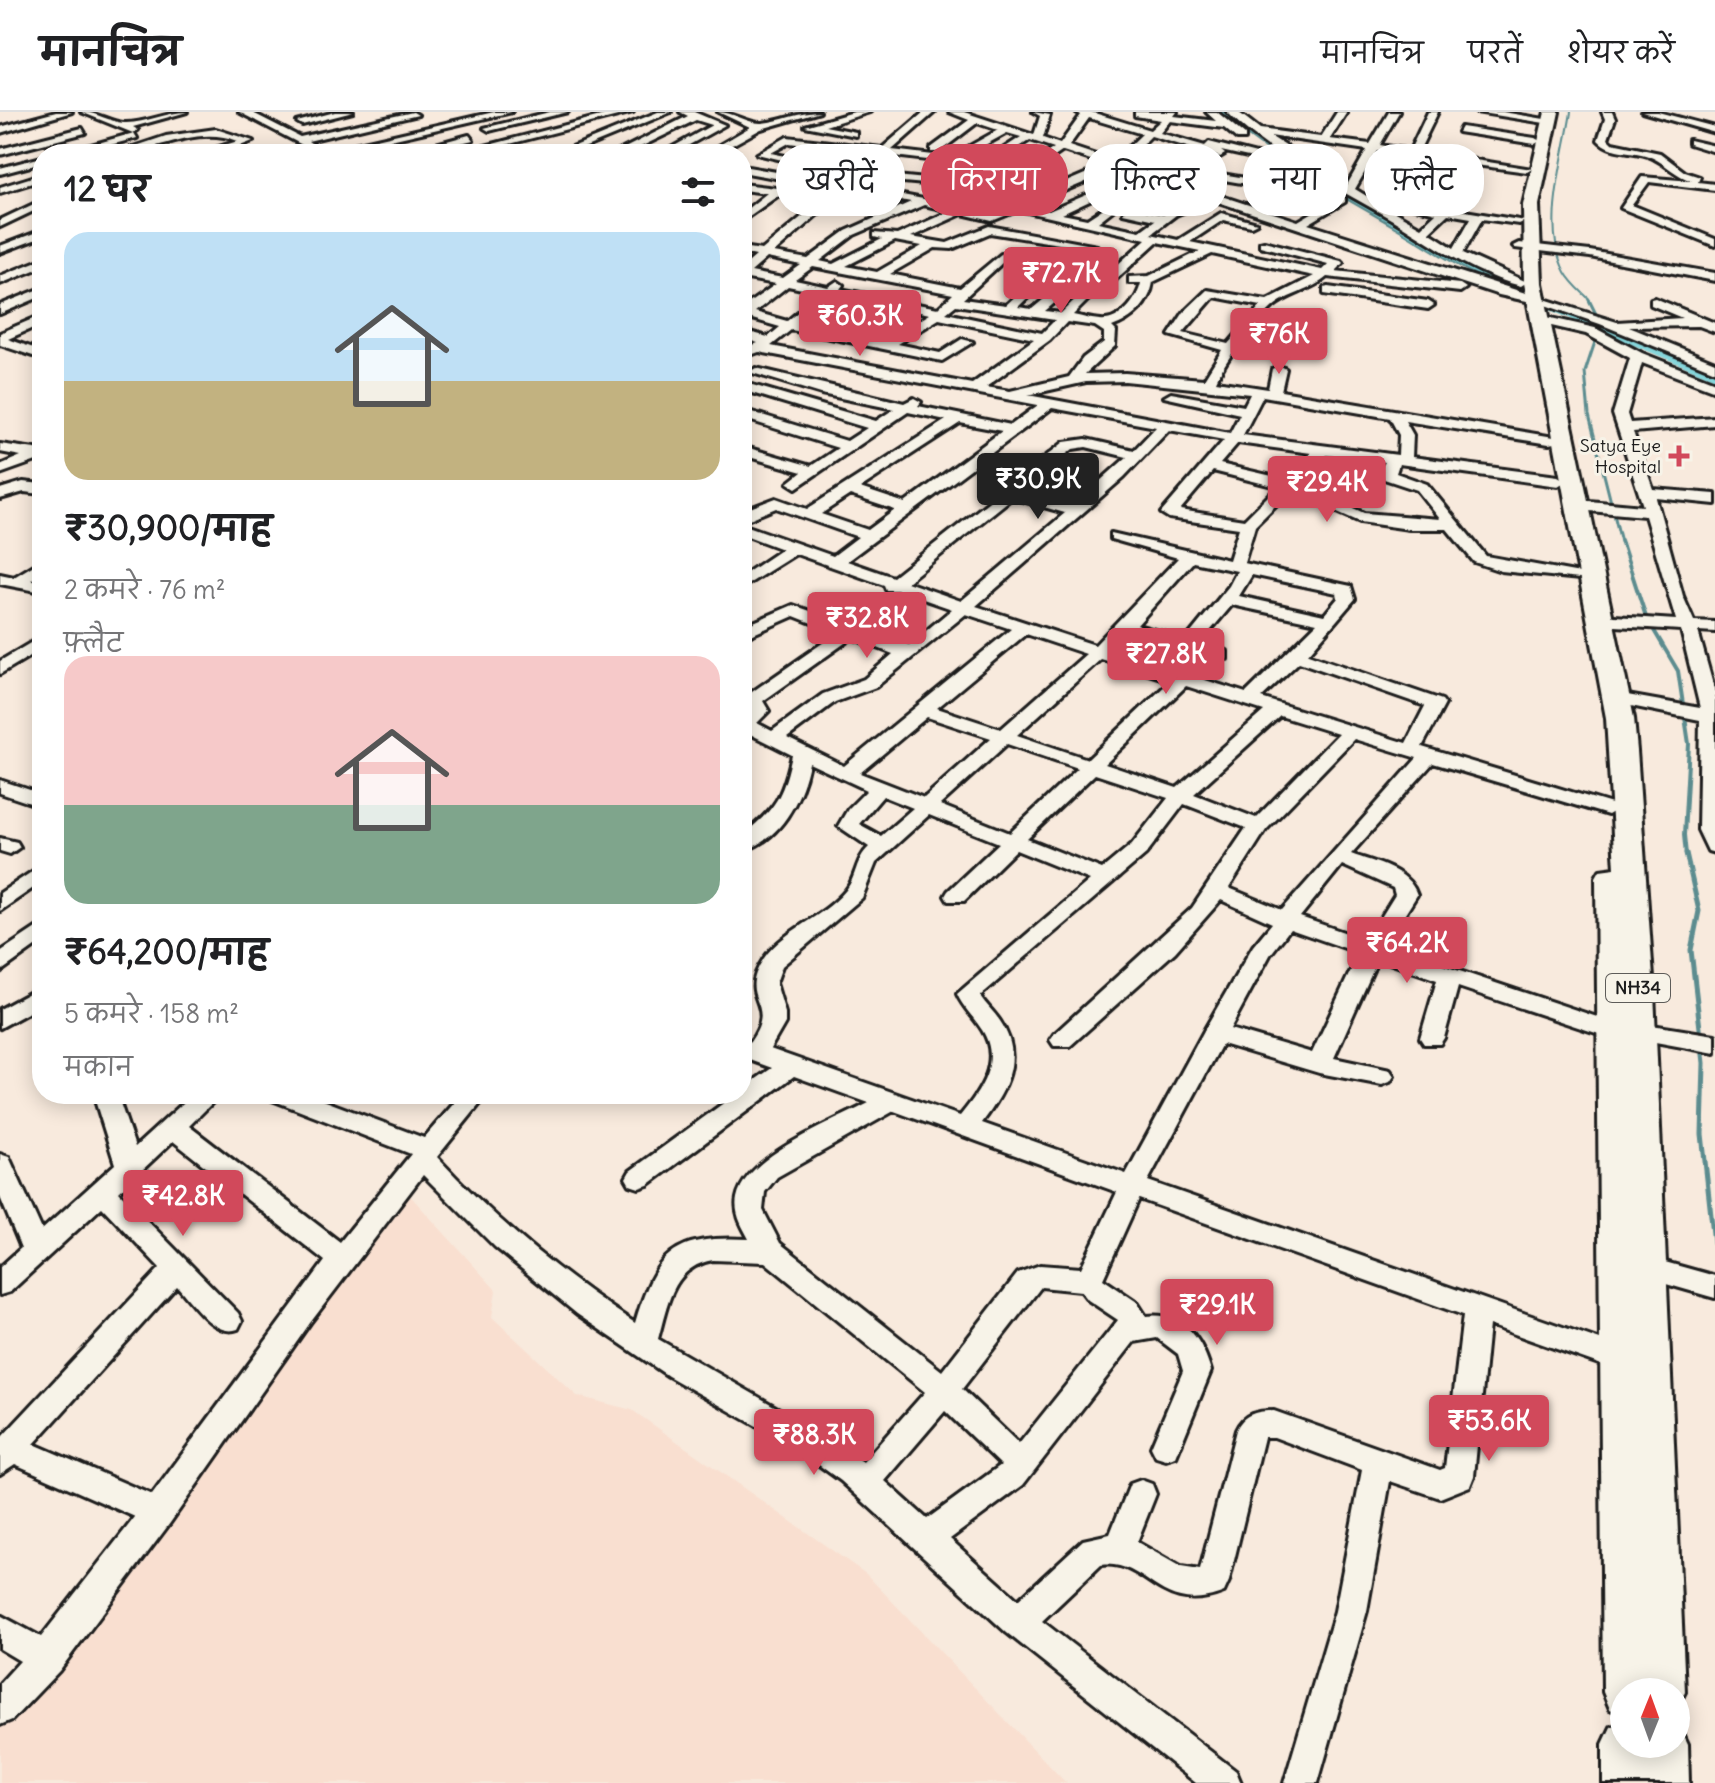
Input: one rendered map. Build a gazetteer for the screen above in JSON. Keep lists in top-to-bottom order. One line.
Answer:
{"streets":{"highway":["NH34"]},"places":{"health":["Satya Eye Hospital"]},"north":"top","page":{"header":"मानचित्र","nav":["मानचित्र","परतें","शेयर करें"],"chip":["खरीदें","किराया","फ़िल्टर","नया","फ़्लैट"],"heading":"12 घर","list":[{"name":"₹30,900/माह","note":"2 कमरे · 76 m² · फ़्लैट"},{"name":"₹64,200/माह","note":"5 कमरे · 158 m² · मकान"}],"price":["₹72.7K","₹60.3K","₹76K","₹30.9K","₹29.4K","₹32.8K","₹27.8K","₹64.2K","₹42.8K","₹29.1K","₹53.6K","₹88.3K"]}}
